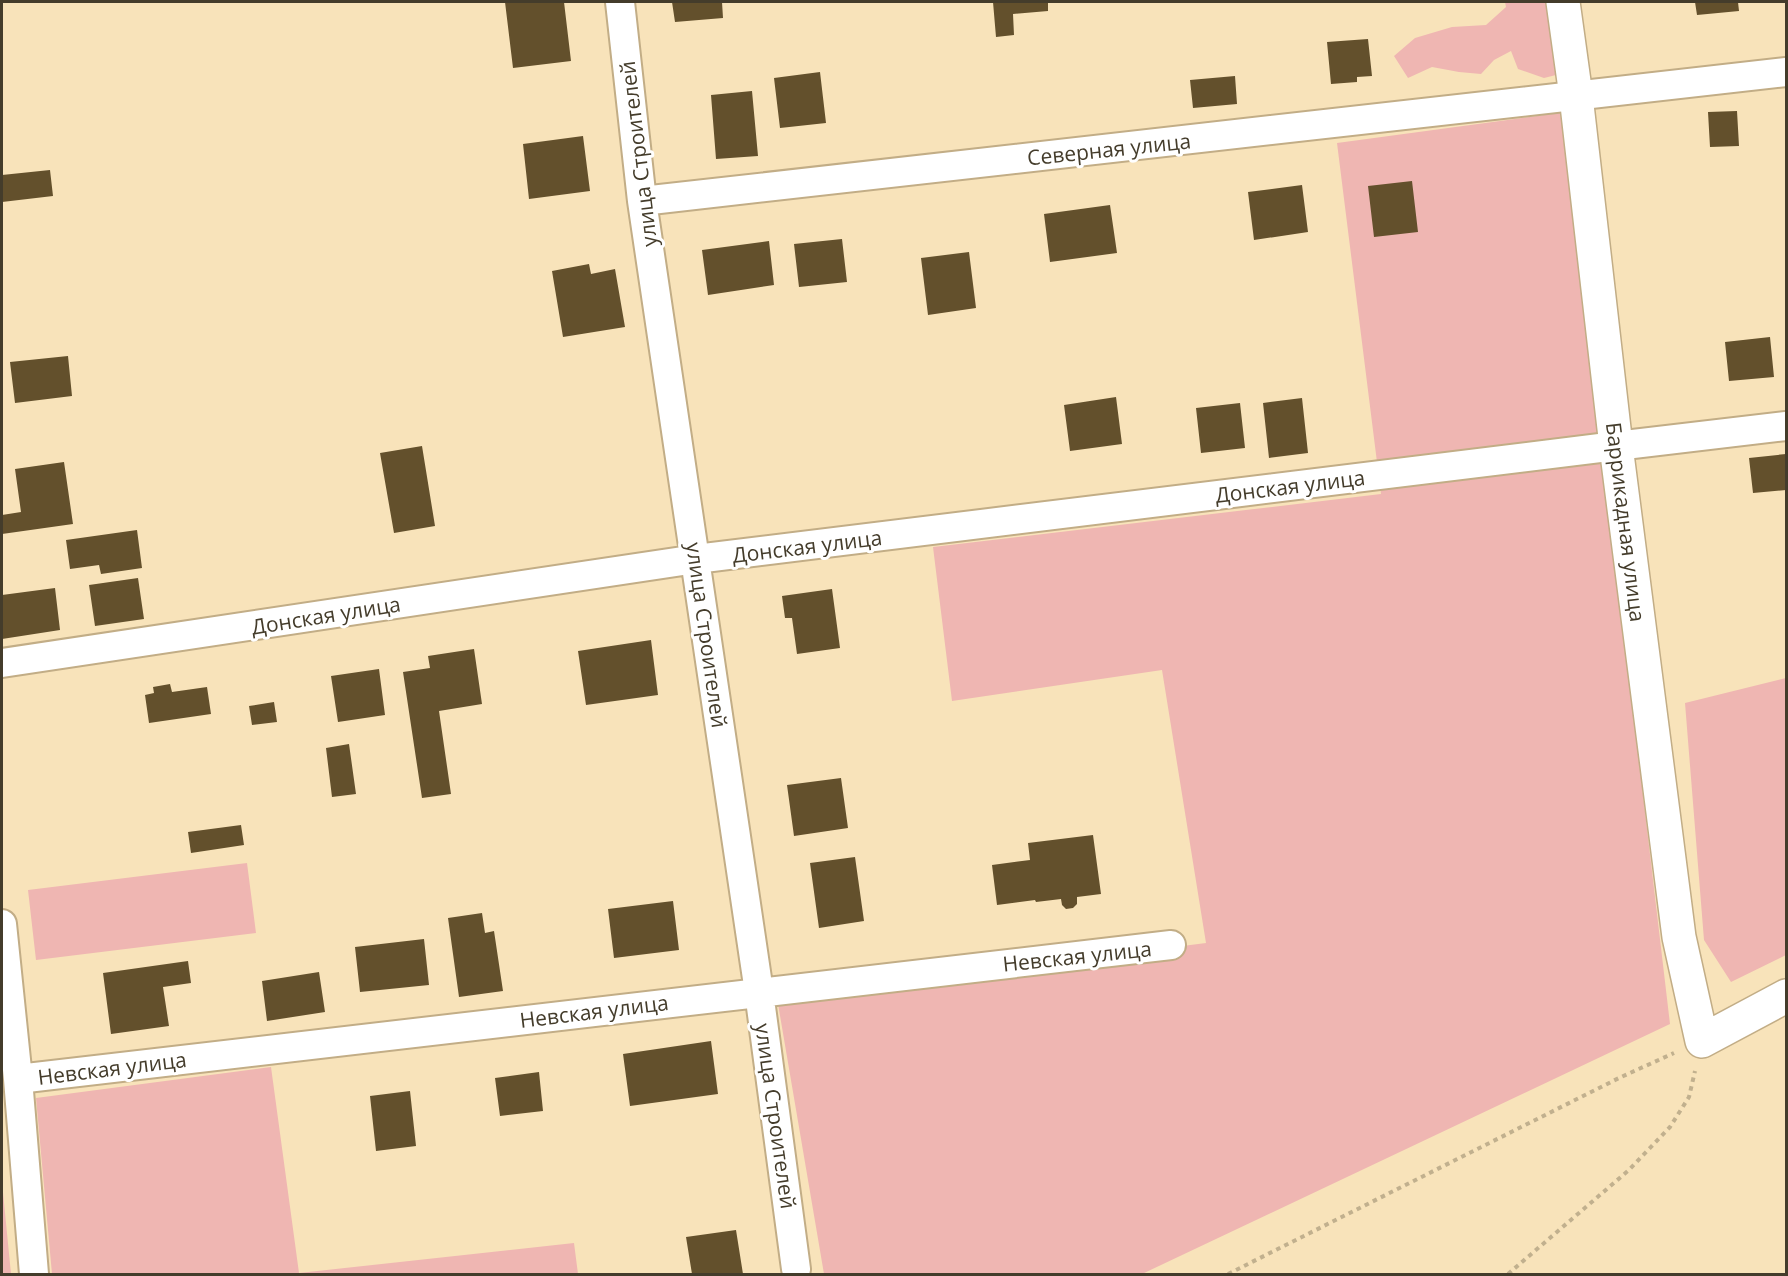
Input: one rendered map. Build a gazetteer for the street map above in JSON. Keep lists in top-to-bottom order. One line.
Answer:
{"streets":{"street":["Северная улица","улица Строителей","Донская улица","Баррикадная улица","Невская улица"]},"crossings":[["Северная улица","улица Строителей"],["Северная улица","Баррикадная улица"],["улица Строителей","Донская улица"],["улица Строителей","Невская улица"],["Донская улица","Баррикадная улица"]]}
